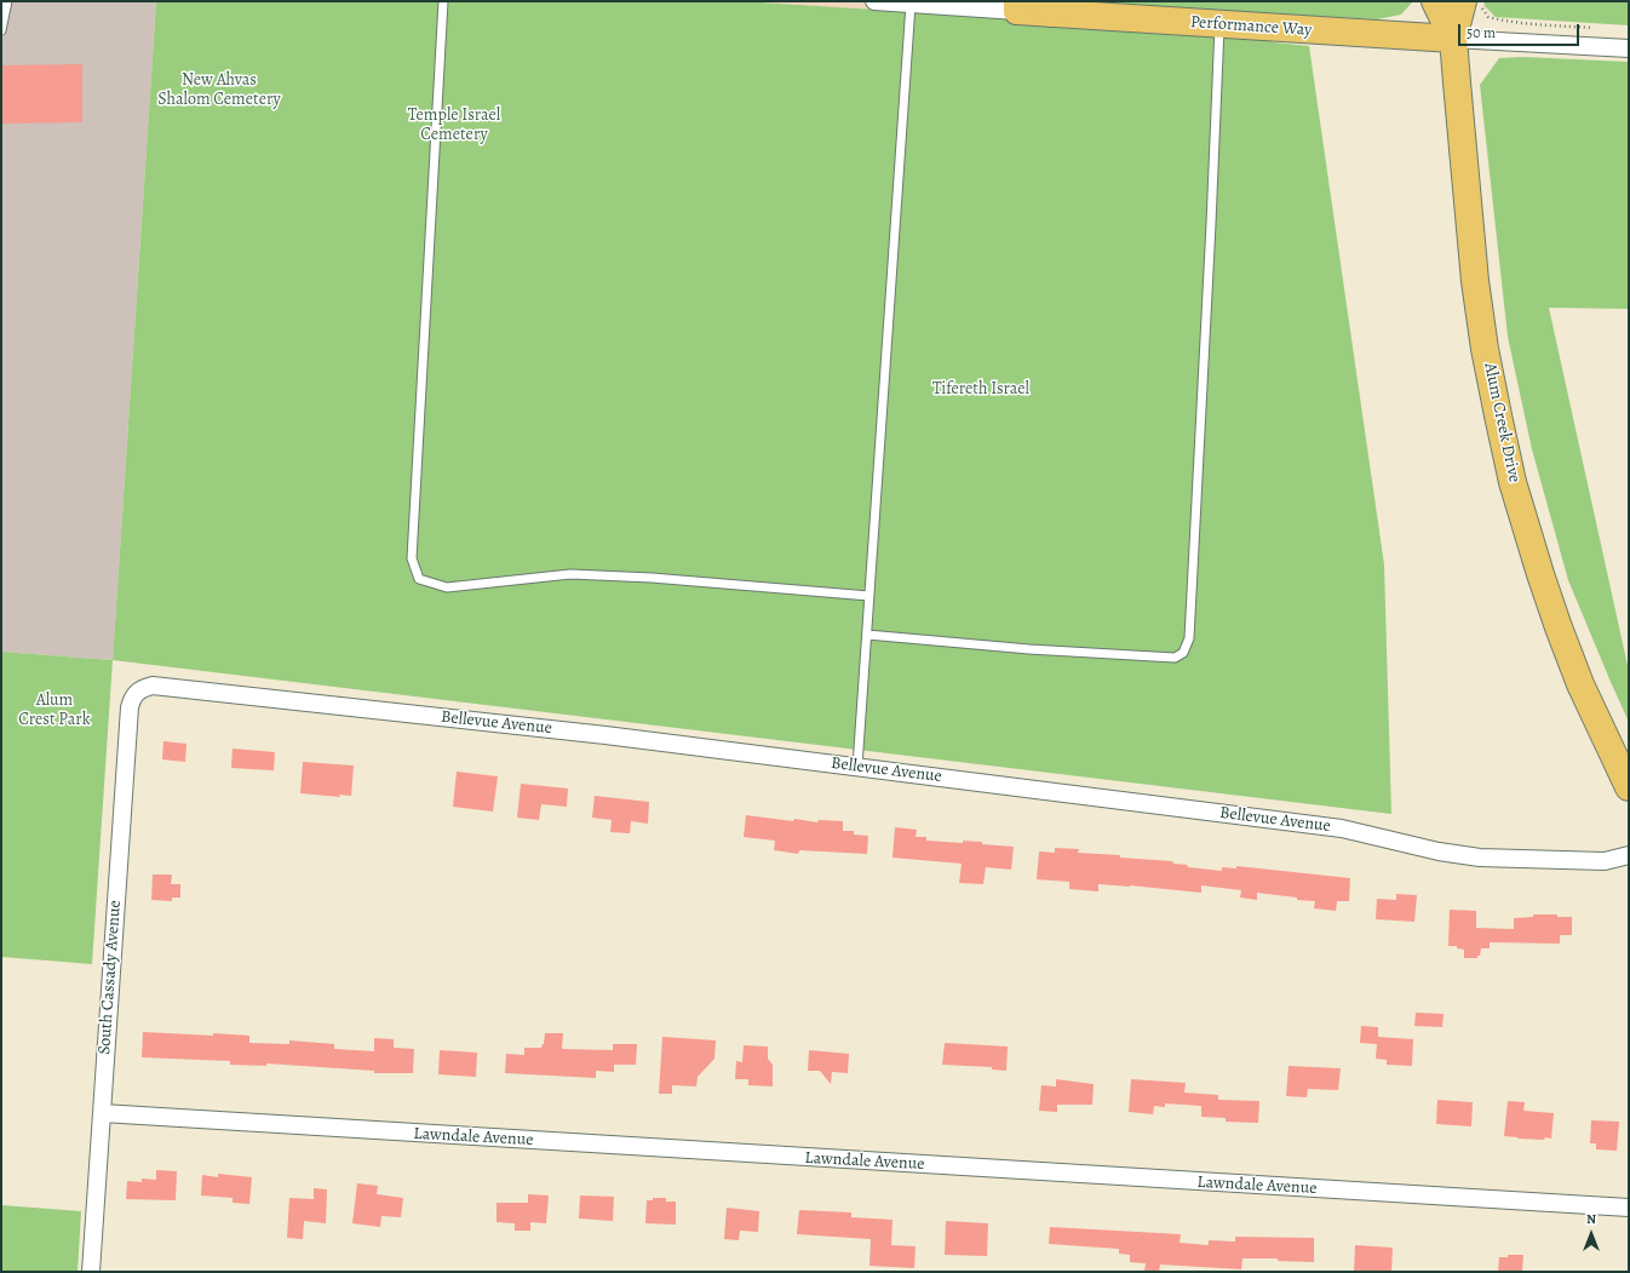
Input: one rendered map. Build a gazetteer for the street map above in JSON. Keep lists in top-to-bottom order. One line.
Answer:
{"streets":{"main road":["Performance Way","Alum Creek Drive"],"street":["Bellevue Avenue","South Cassady Avenue","Lawndale Avenue"]},"crossings":[["Performance Way","Alum Creek Drive"],["Bellevue Avenue","South Cassady Avenue"],["South Cassady Avenue","Lawndale Avenue"]],"parks":["New Ahvas Shalom Cemetery","Temple Israel Cemetery","Tifereth Israel","Alum Crest Park"],"scale_bar":"50 m","north":"top"}
